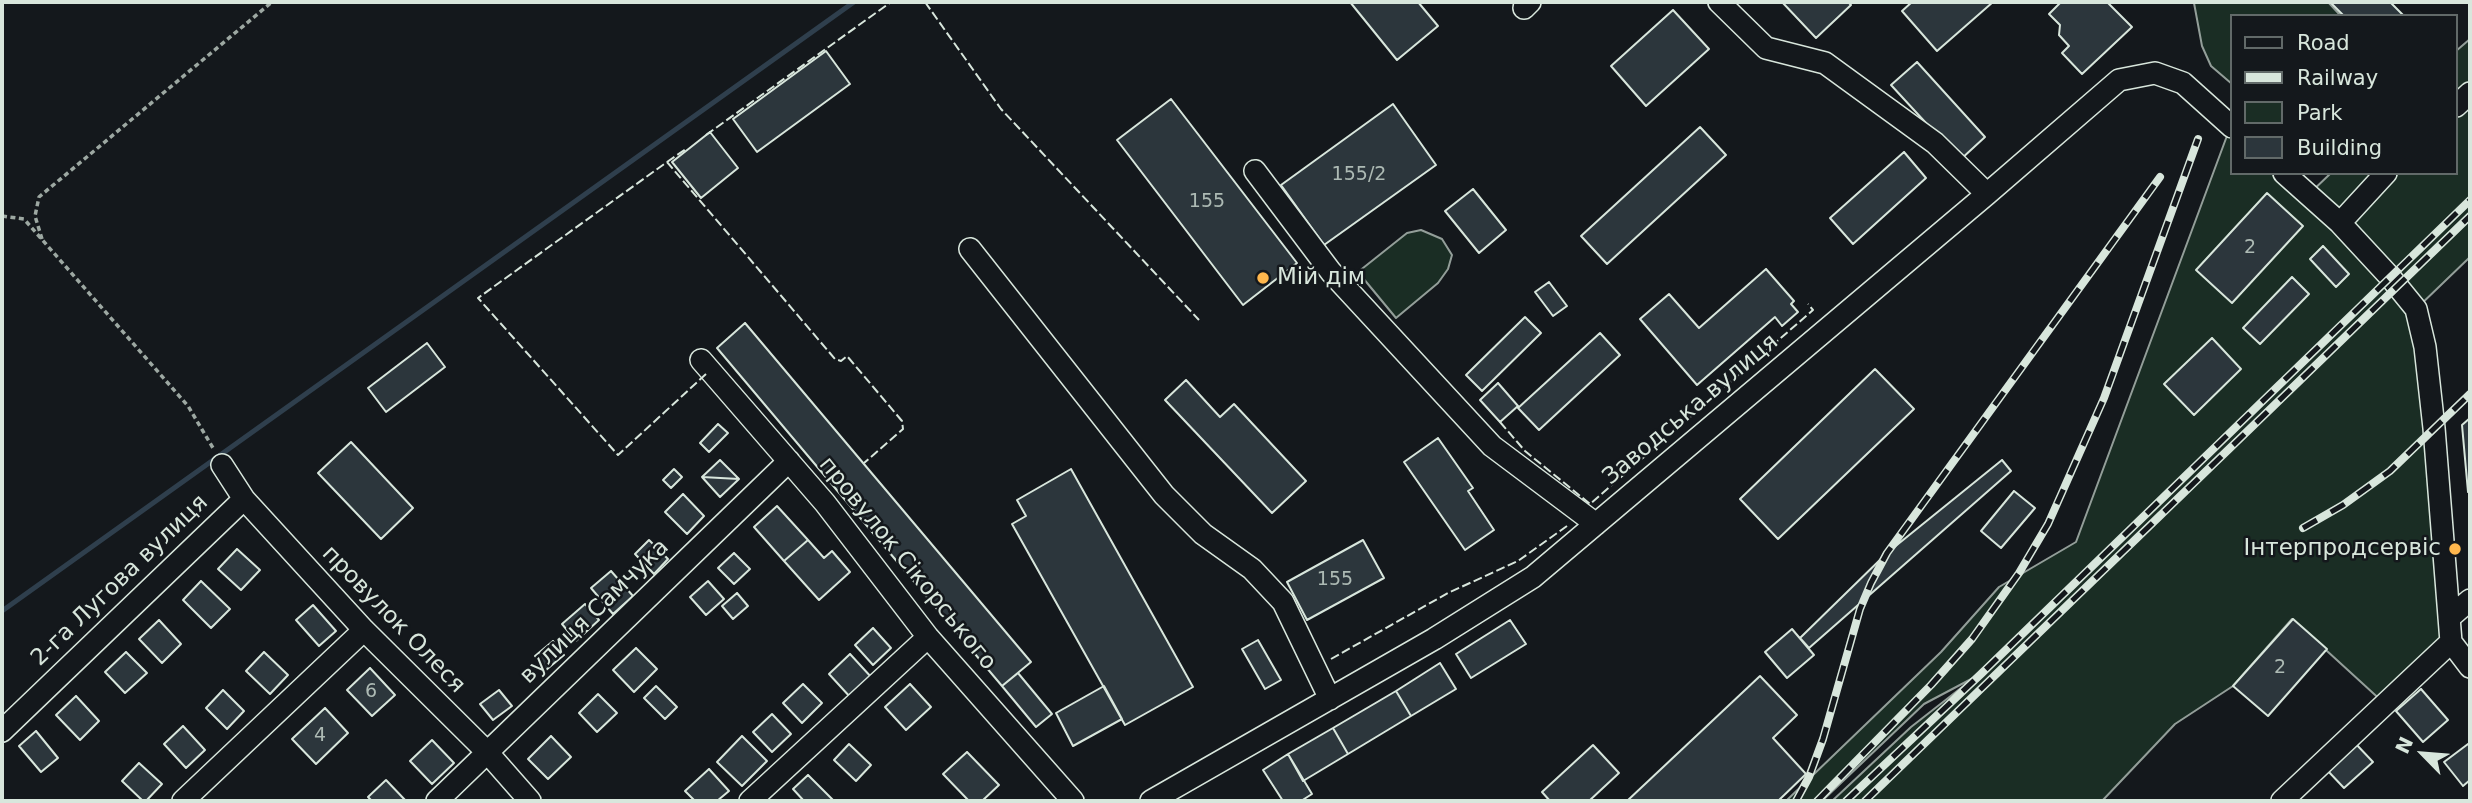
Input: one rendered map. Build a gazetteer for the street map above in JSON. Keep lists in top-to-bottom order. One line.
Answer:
{"streets":{"street":["Заводська вулиця","провулок Сікорського","2-га Лугова вулиця","вулиця Самчука","провулок Олеся"]},"crossings":[["провулок Сікорського","вулиця Самчука"],["2-га Лугова вулиця","провулок Олеся"],["вулиця Самчука","провулок Олеся"]],"places":["Мій дім","Інтерпродсервіс"],"house_numbers":["155/2","155","2","155","2","6","4"],"legend":["Road","Railway","Park","Building"],"north":"top left"}
